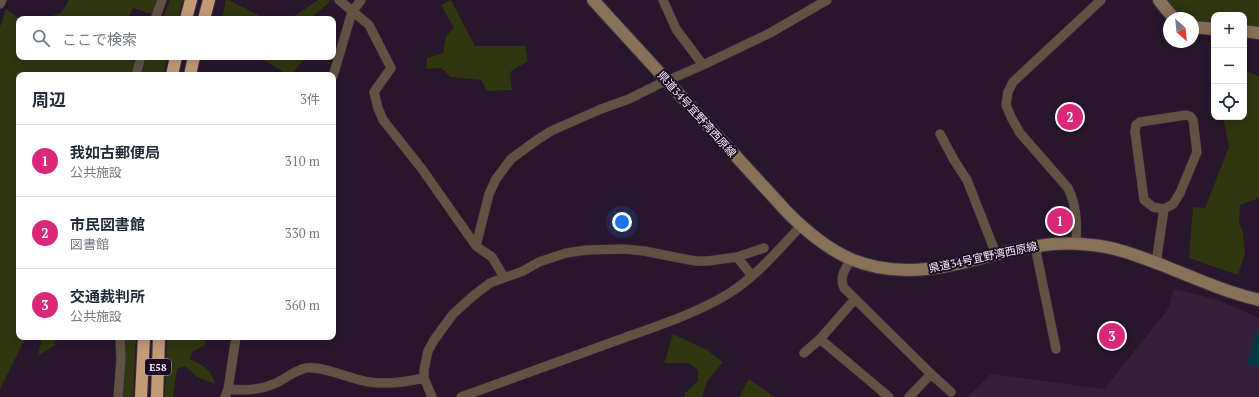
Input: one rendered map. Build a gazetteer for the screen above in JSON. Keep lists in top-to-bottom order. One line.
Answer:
{"streets":{"highway":["E58"],"main road":["県道34号宜野湾西原線"]},"north":"bottom right","page":{"map_buttons":["+","−"],"search":"ここで検索","heading":["周辺","3件"],"pins":["2","1","3"],"list":[{"mark":"1","name":"我如古郵便局","note":"公共施設","value":"310 m"},{"mark":"2","name":"市民図書館","note":"図書館","value":"330 m"},{"mark":"3","name":"交通裁判所","note":"公共施設","value":"360 m"}]}}
